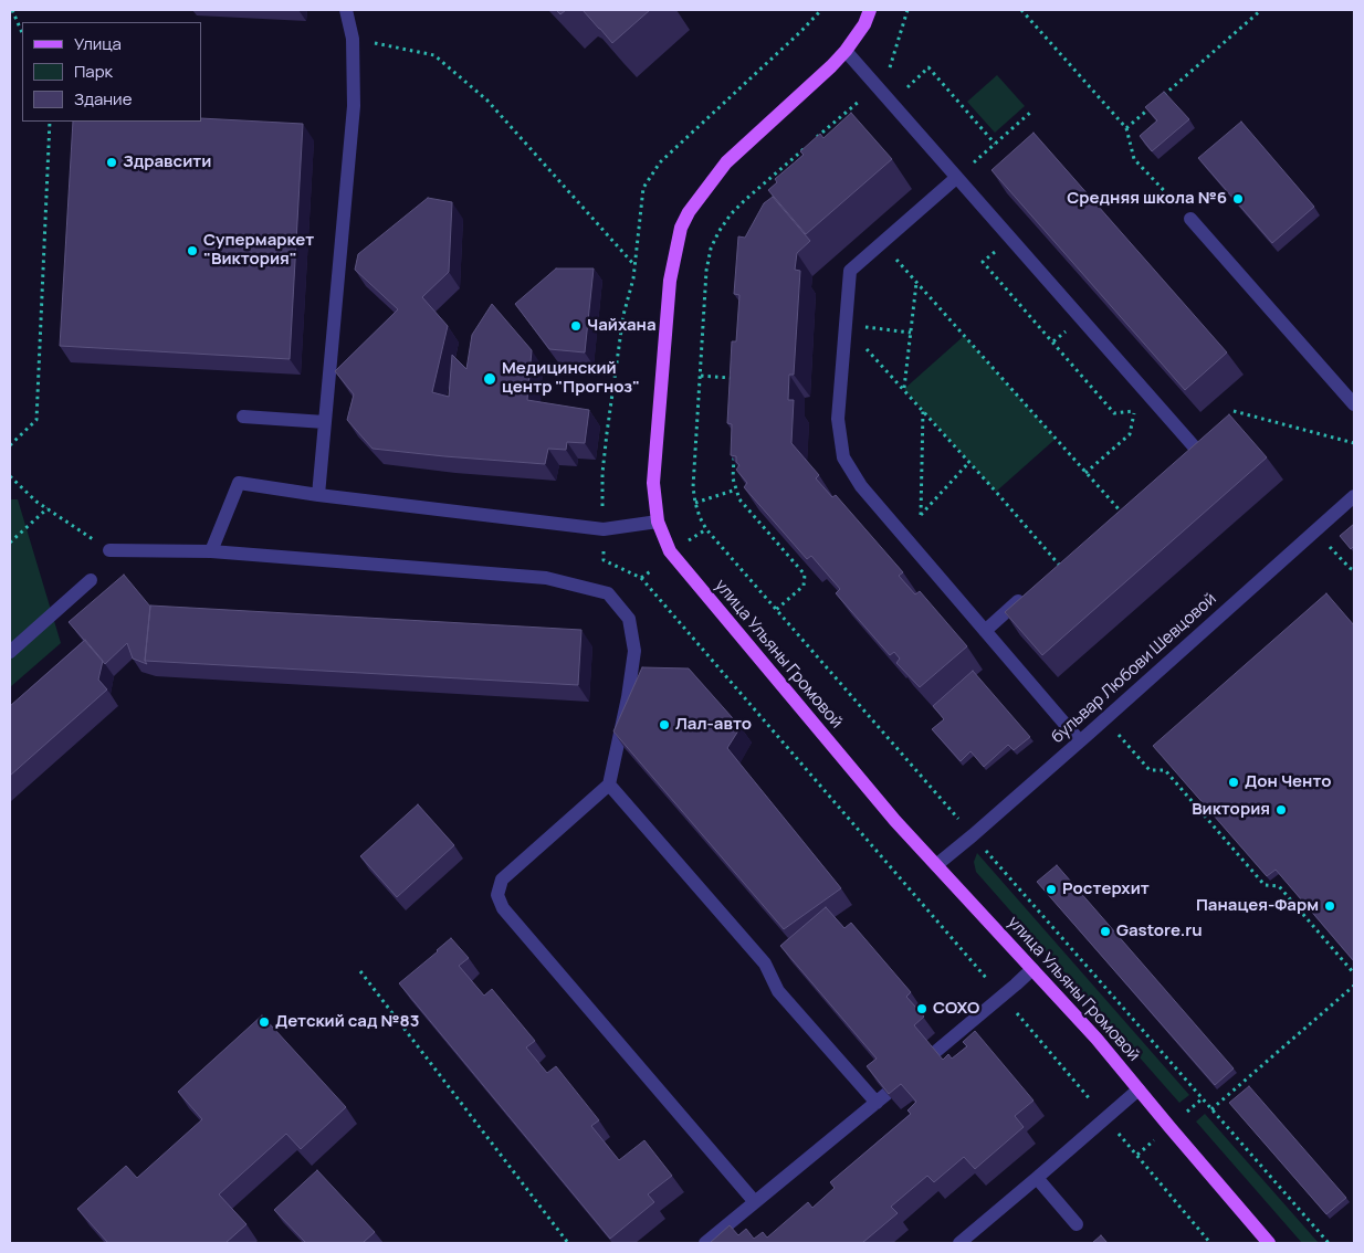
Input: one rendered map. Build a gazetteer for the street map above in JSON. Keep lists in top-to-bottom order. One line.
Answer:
{"streets":{"main road":["улица Ульяны Громовой"],"street":["бульвар Любови Шевцовой"]},"crossings":[["улица Ульяны Громовой","бульвар Любови Шевцовой"]],"places":["Здравсити","Средняя школа №6","Супермаркет \"Виктория\"","Чайхана","Медицинский центр \"Прогноз\"","Лал-авто","Дон Ченто","Виктория","Ростерхит","Панацея-Фарм","Gastore.ru","СОХО","Детский сад №83"],"legend":["Улица","Парк","Здание"]}
